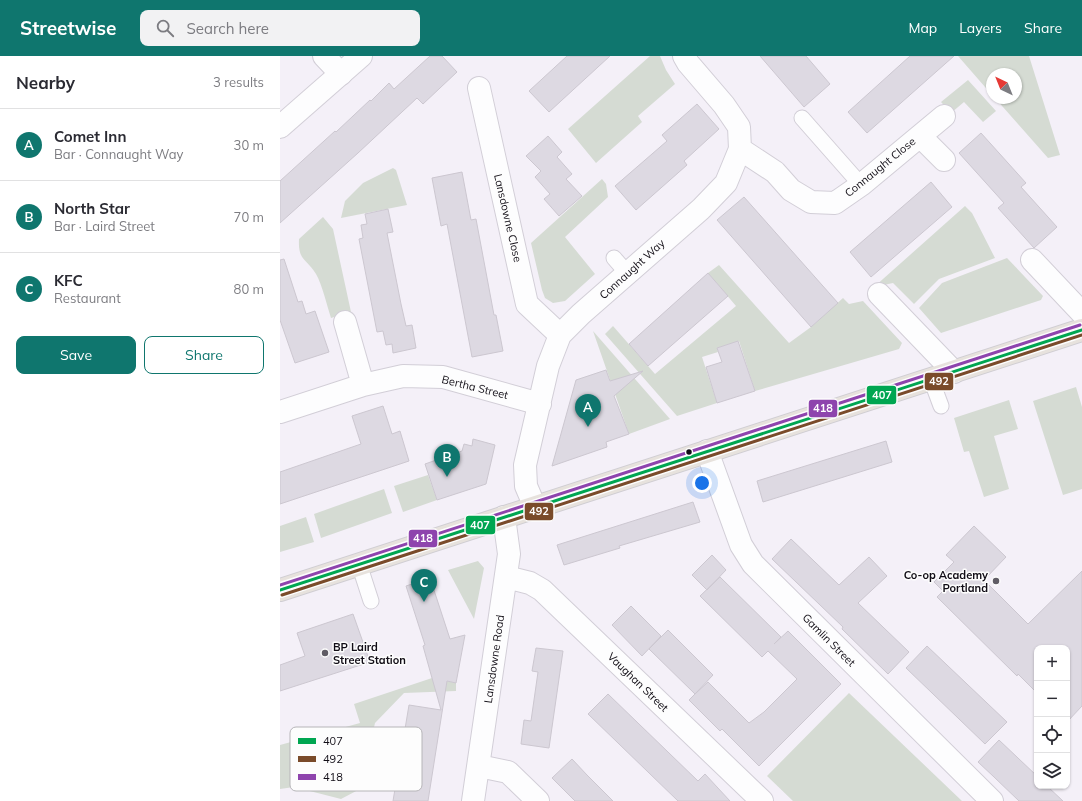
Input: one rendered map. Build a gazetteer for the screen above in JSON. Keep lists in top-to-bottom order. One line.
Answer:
{"streets":{"street":["Connaught Close","Lansdowne Close","Connaught Way","Bertha Street","Gamlin Street","Lansdowne Road","Vaughan Street"]},"crossings":[["Connaught Close","Connaught Way"],["Lansdowne Close","Connaught Way"],["Connaught Way","Bertha Street"],["Lansdowne Road","Vaughan Street"]],"places":["Co-op Academy Portland","BP Laird Street Station"],"lines":["transit line 418","transit line 407","transit line 492"],"legend":["407","492","418"],"north":"top left","page":{"header":"Streetwise","search":"Search here","nav":["Map","Layers","Share"],"heading":["Nearby","3 results"],"list":[{"mark":"A","name":"Comet Inn","note":"Bar · Connaught Way","value":"30 m"},{"mark":"B","name":"North Star","note":"Bar · Laird Street","value":"70 m"},{"mark":"C","name":"KFC","note":"Restaurant","value":"80 m"}],"buttons":["Save","Share"],"pins":["A","B","C"],"map_buttons":["+","−"]}}
